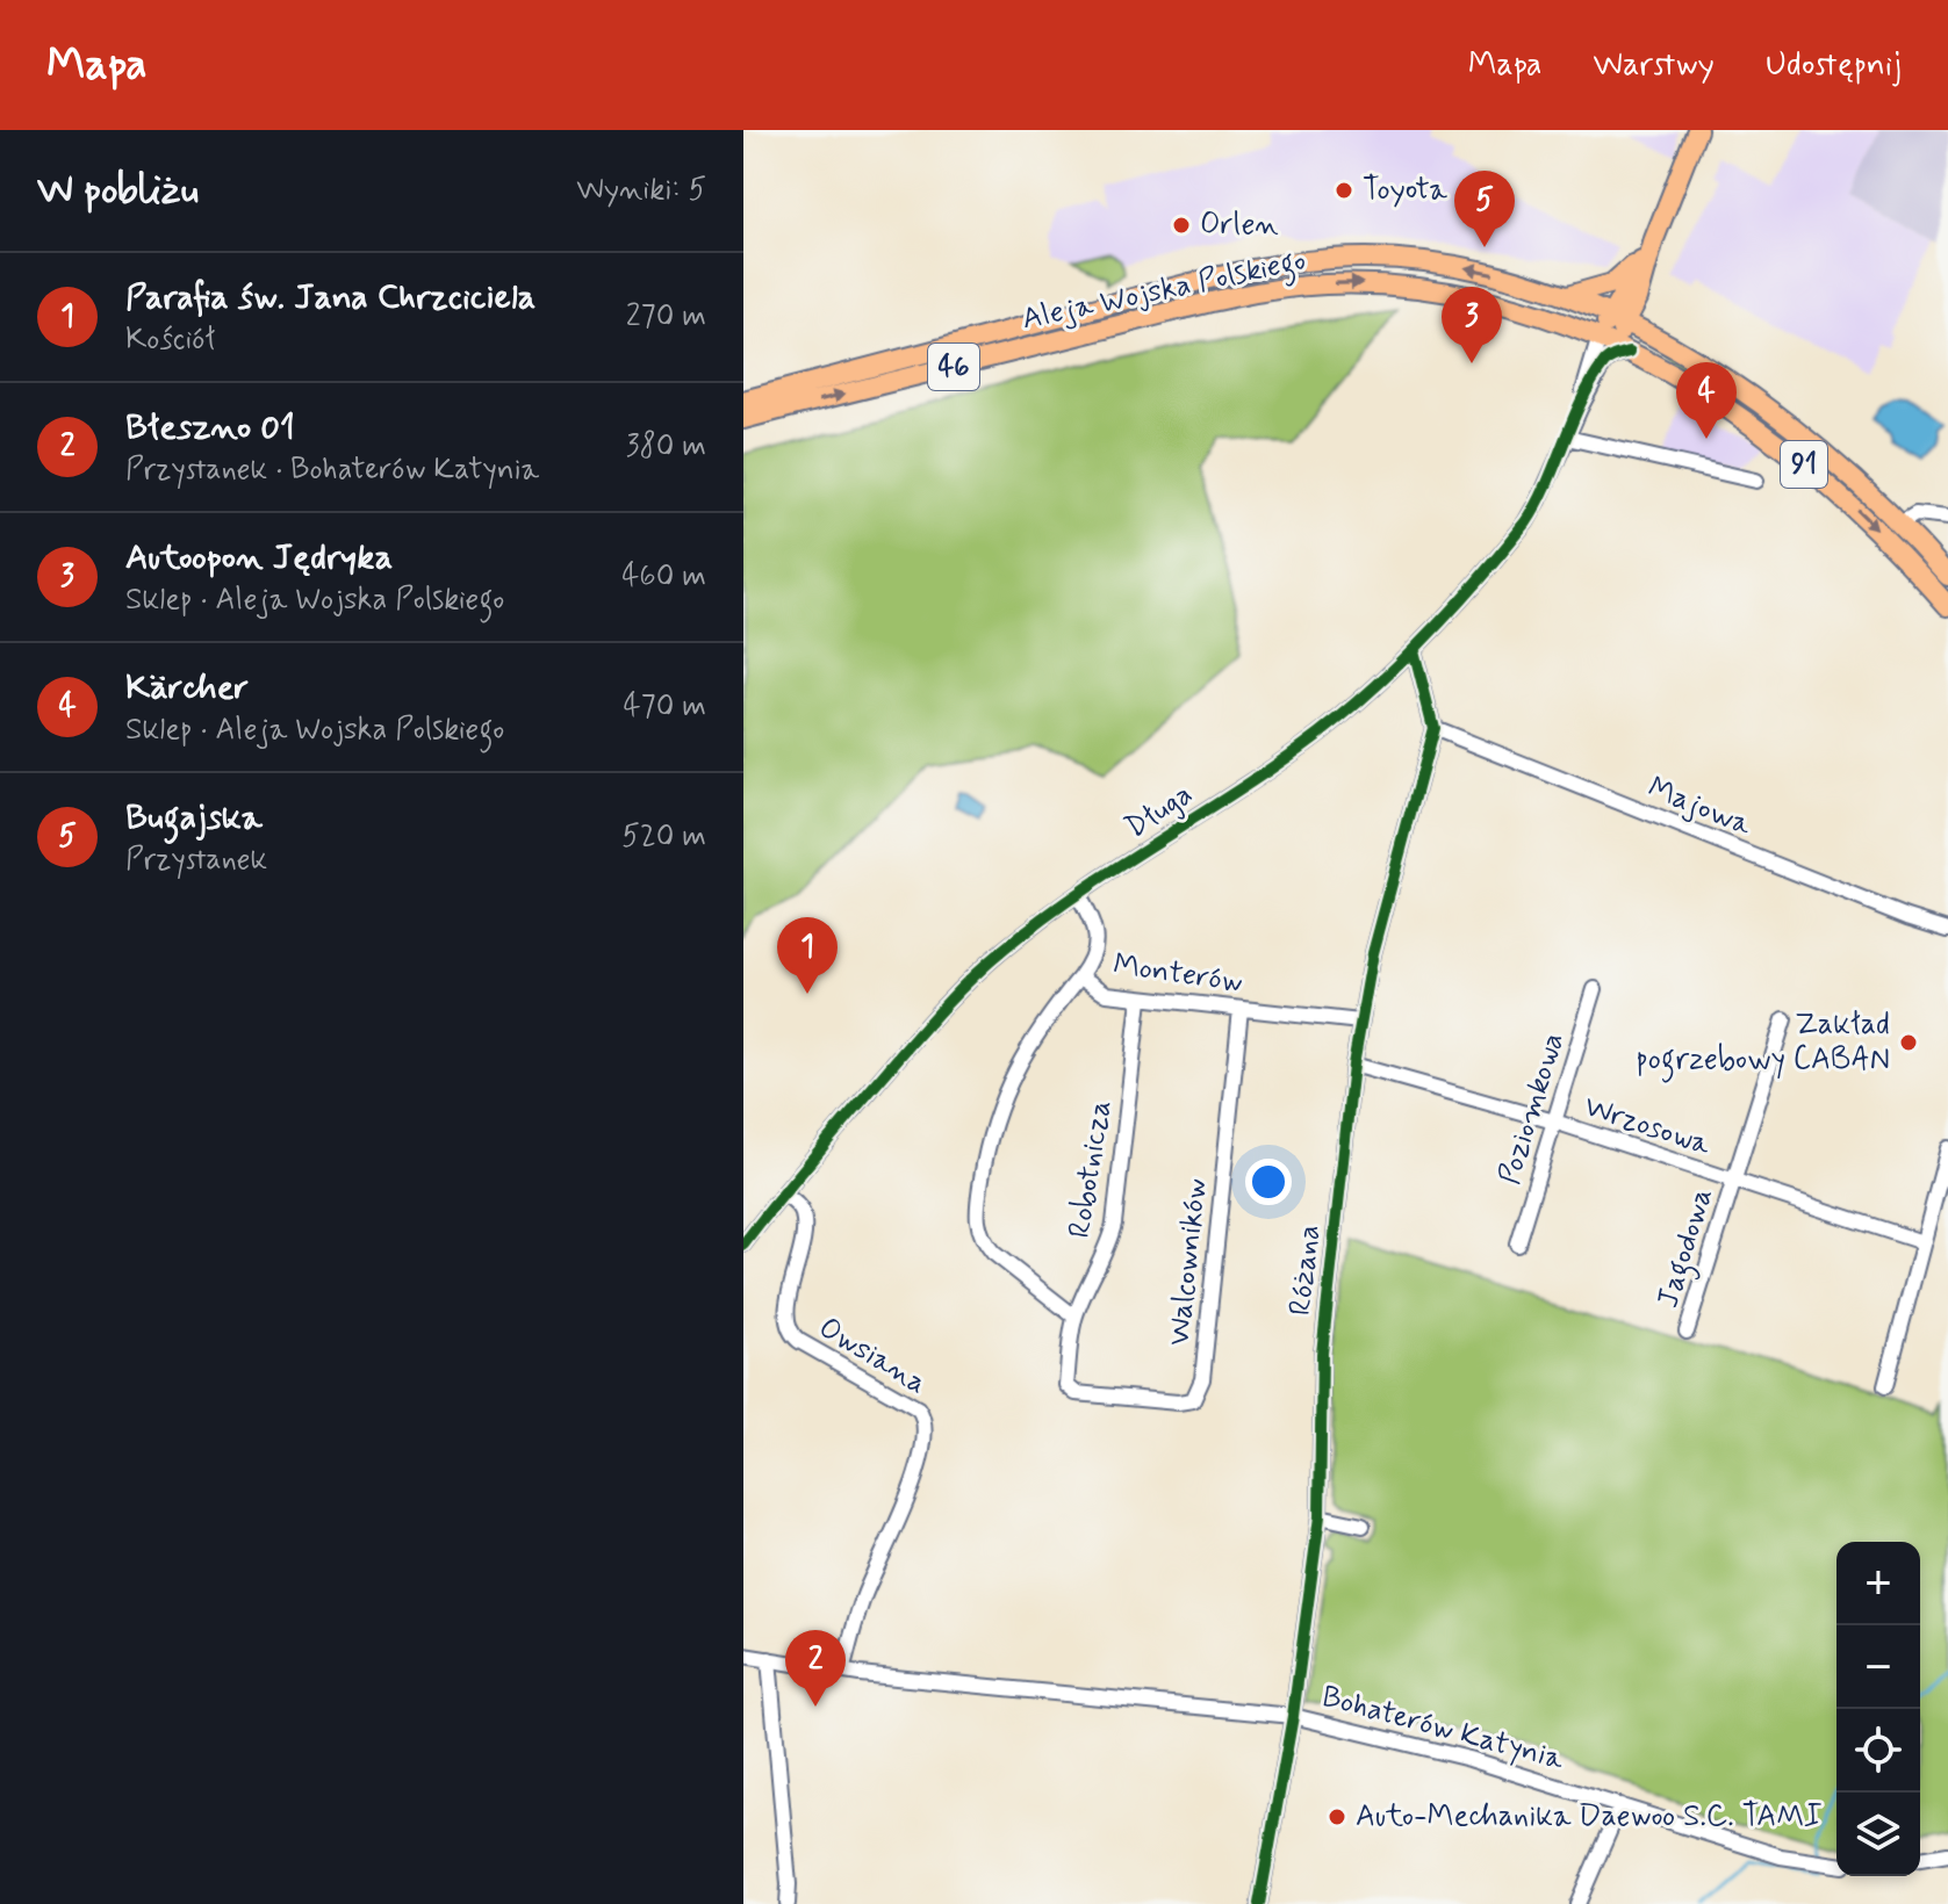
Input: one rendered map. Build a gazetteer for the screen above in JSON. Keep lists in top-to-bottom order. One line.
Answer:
{"streets":{"main road":["Aleja Wojska Polskiego","46","91"],"street":["Majowa","Długa","Monterów","Poziomkowa","Wrzosowa","Robotnicza","Jagodowa","Walcowników","Różana","Owsiana","Bohaterów Katynia"]},"crossings":[["Aleja Wojska Polskiego","Długa"],["Majowa","Różana"],["Długa","Monterów"],["Długa","Różana"],["Długa","Owsiana"],["Monterów","Robotnicza"],["Monterów","Walcowników"],["Monterów","Różana"],["Poziomkowa","Wrzosowa"],["Wrzosowa","Jagodowa"],["Wrzosowa","Różana"],["Robotnicza","Walcowników"],["Różana","Bohaterów Katynia"],["Owsiana","Bohaterów Katynia"]],"places":["Toyota","Orlen","Zakład pogrzebowy CABAN","Auto-Mechanika Daewoo S.C. TAMI"],"page":{"header":"Mapa","nav":["Mapa","Warstwy","Udostępnij"],"heading":["W pobliżu","Wyniki: 5"],"pins":["5","3","4","1","2"],"list":[{"mark":"1","name":"Parafia św. Jana Chrzciciela","note":"Kościół","value":"270 m"},{"mark":"2","name":"Błeszno 01","note":"Przystanek · Bohaterów Katynia","value":"380 m"},{"mark":"3","name":"Autoopon Jędryka","note":"Sklep · Aleja Wojska Polskiego","value":"460 m"},{"mark":"4","name":"Kärcher","note":"Sklep · Aleja Wojska Polskiego","value":"470 m"},{"mark":"5","name":"Bugajska","note":"Przystanek","value":"520 m"}],"map_buttons":["+","−"]}}
